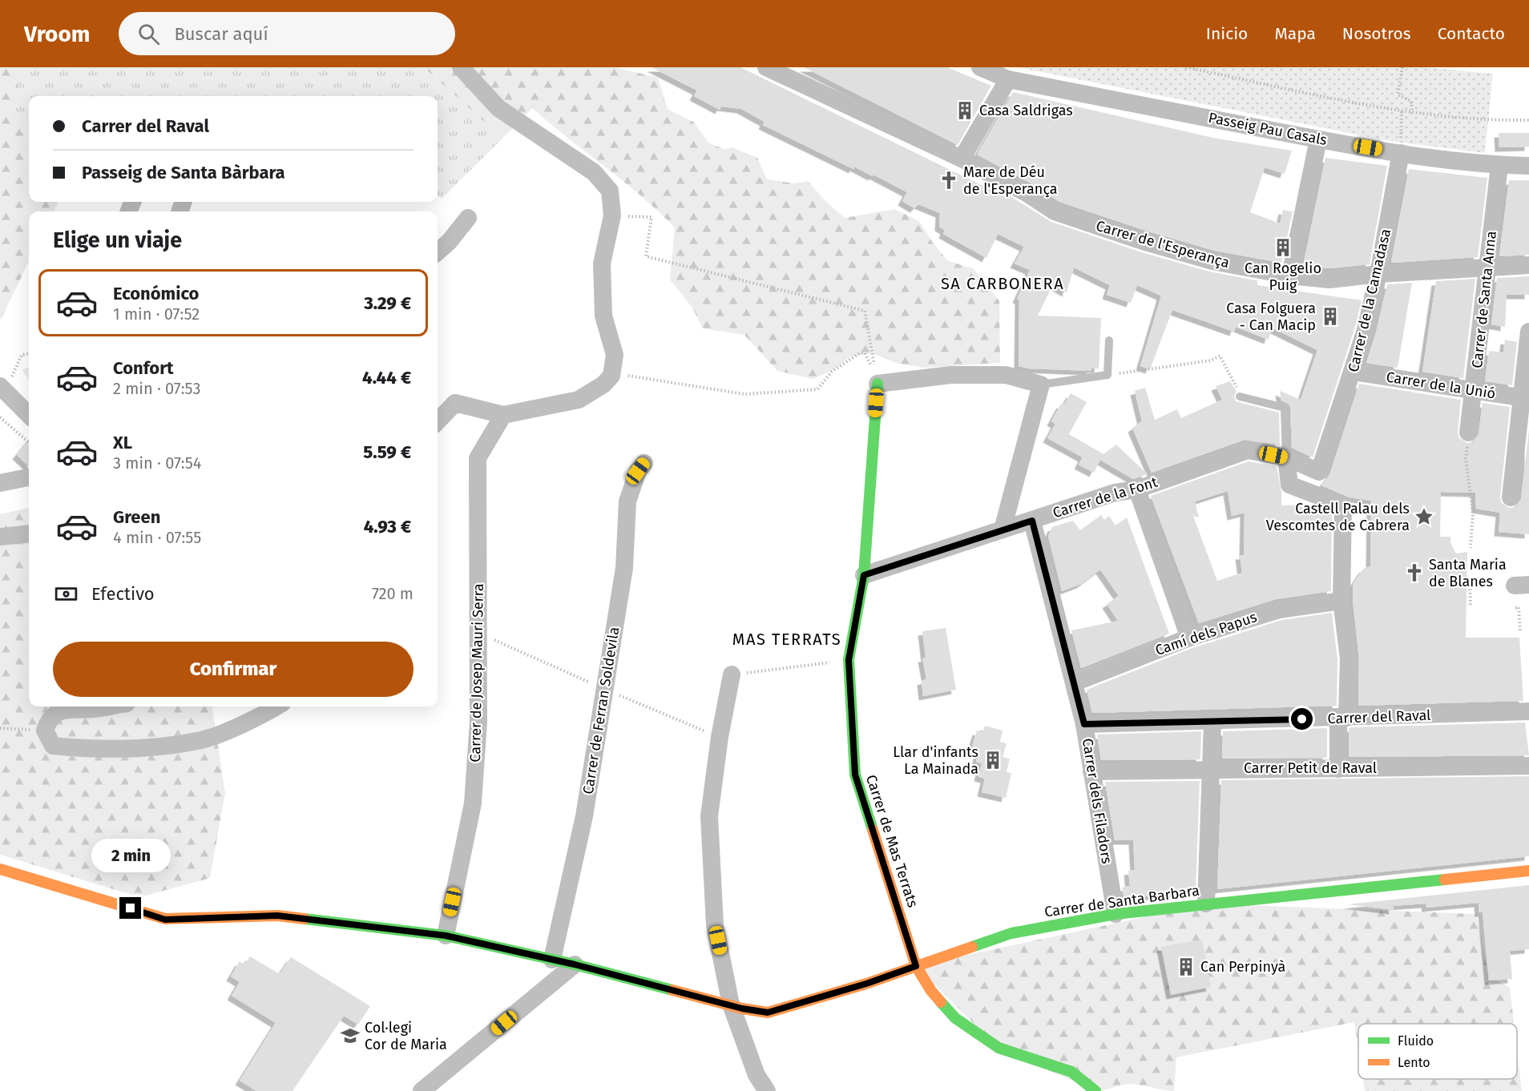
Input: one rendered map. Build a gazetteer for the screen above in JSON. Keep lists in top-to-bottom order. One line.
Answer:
{"streets":{"street":["Passeig Pau Casals","Carrer de l'Esperança","Carrer de Santa Anna","Carrer de la Camadasa","Carrer de la Unió","Carrer de la Font","Camí dels Papus","Carrer de Josep Mauri Serra","Carrer de Ferran Soldevila","Carrer del Raval","Carrer Petit de Raval","Carrer dels Filadors","Carrer de Mas Terrats","Carrer de Santa Barbara"]},"crossings":[["Passeig Pau Casals","Carrer de Santa Anna"],["Passeig Pau Casals","Carrer de la Camadasa"],["Carrer de l'Esperança","Carrer de Santa Anna"],["Carrer de l'Esperança","Carrer de la Camadasa"],["Carrer de Santa Anna","Carrer de la Unió"],["Carrer de la Camadasa","Carrer de la Unió"],["Carrer de la Camadasa","Carrer de la Font"],["Carrer de la Font","Carrer dels Filadors"],["Carrer de la Font","Carrer de Mas Terrats"],["Camí dels Papus","Carrer dels Filadors"],["Carrer de Josep Mauri Serra","Carrer de Santa Barbara"],["Carrer de Ferran Soldevila","Carrer de Santa Barbara"],["Carrer del Raval","Carrer dels Filadors"],["Carrer Petit de Raval","Carrer dels Filadors"],["Carrer dels Filadors","Carrer de Santa Barbara"],["Carrer de Mas Terrats","Carrer de Santa Barbara"]],"districts":["SA CARBONERA","MAS TERRATS"],"places":{"building":["Casa Saldrigas","Can Rogelio Puig","Casa Folguera - Can Macip","Llar d'infants La Mainada","Can Perpinyà"],"church":["Mare de Déu de l'Esperança","Santa Maria de Blanes"],"place":["Castell Palau dels Vescomtes de Cabrera"],"school or university":["Col·legi Cor de Maria"]},"legend":["Fluido","Lento"],"page":{"header":"Vroom","search":"Buscar aquí","nav":["Inicio","Mapa","Nosotros","Contacto"],"banner":["Carrer del Raval","Passeig de Santa Bàrbara"],"heading":"Elige un viaje","list":[{"name":"Económico","note":"1 min · 07:52","value":"3.29 €"},{"name":"Confort","note":"2 min · 07:53","value":"4.44 €"},{"name":"XL","note":"3 min · 07:54","value":"5.59 €"},{"name":"Green","note":"4 min · 07:55","value":"4.93 €"}],"pay":["Efectivo","720 m"],"buttons":"Confirmar","bubble":"2 min"}}
